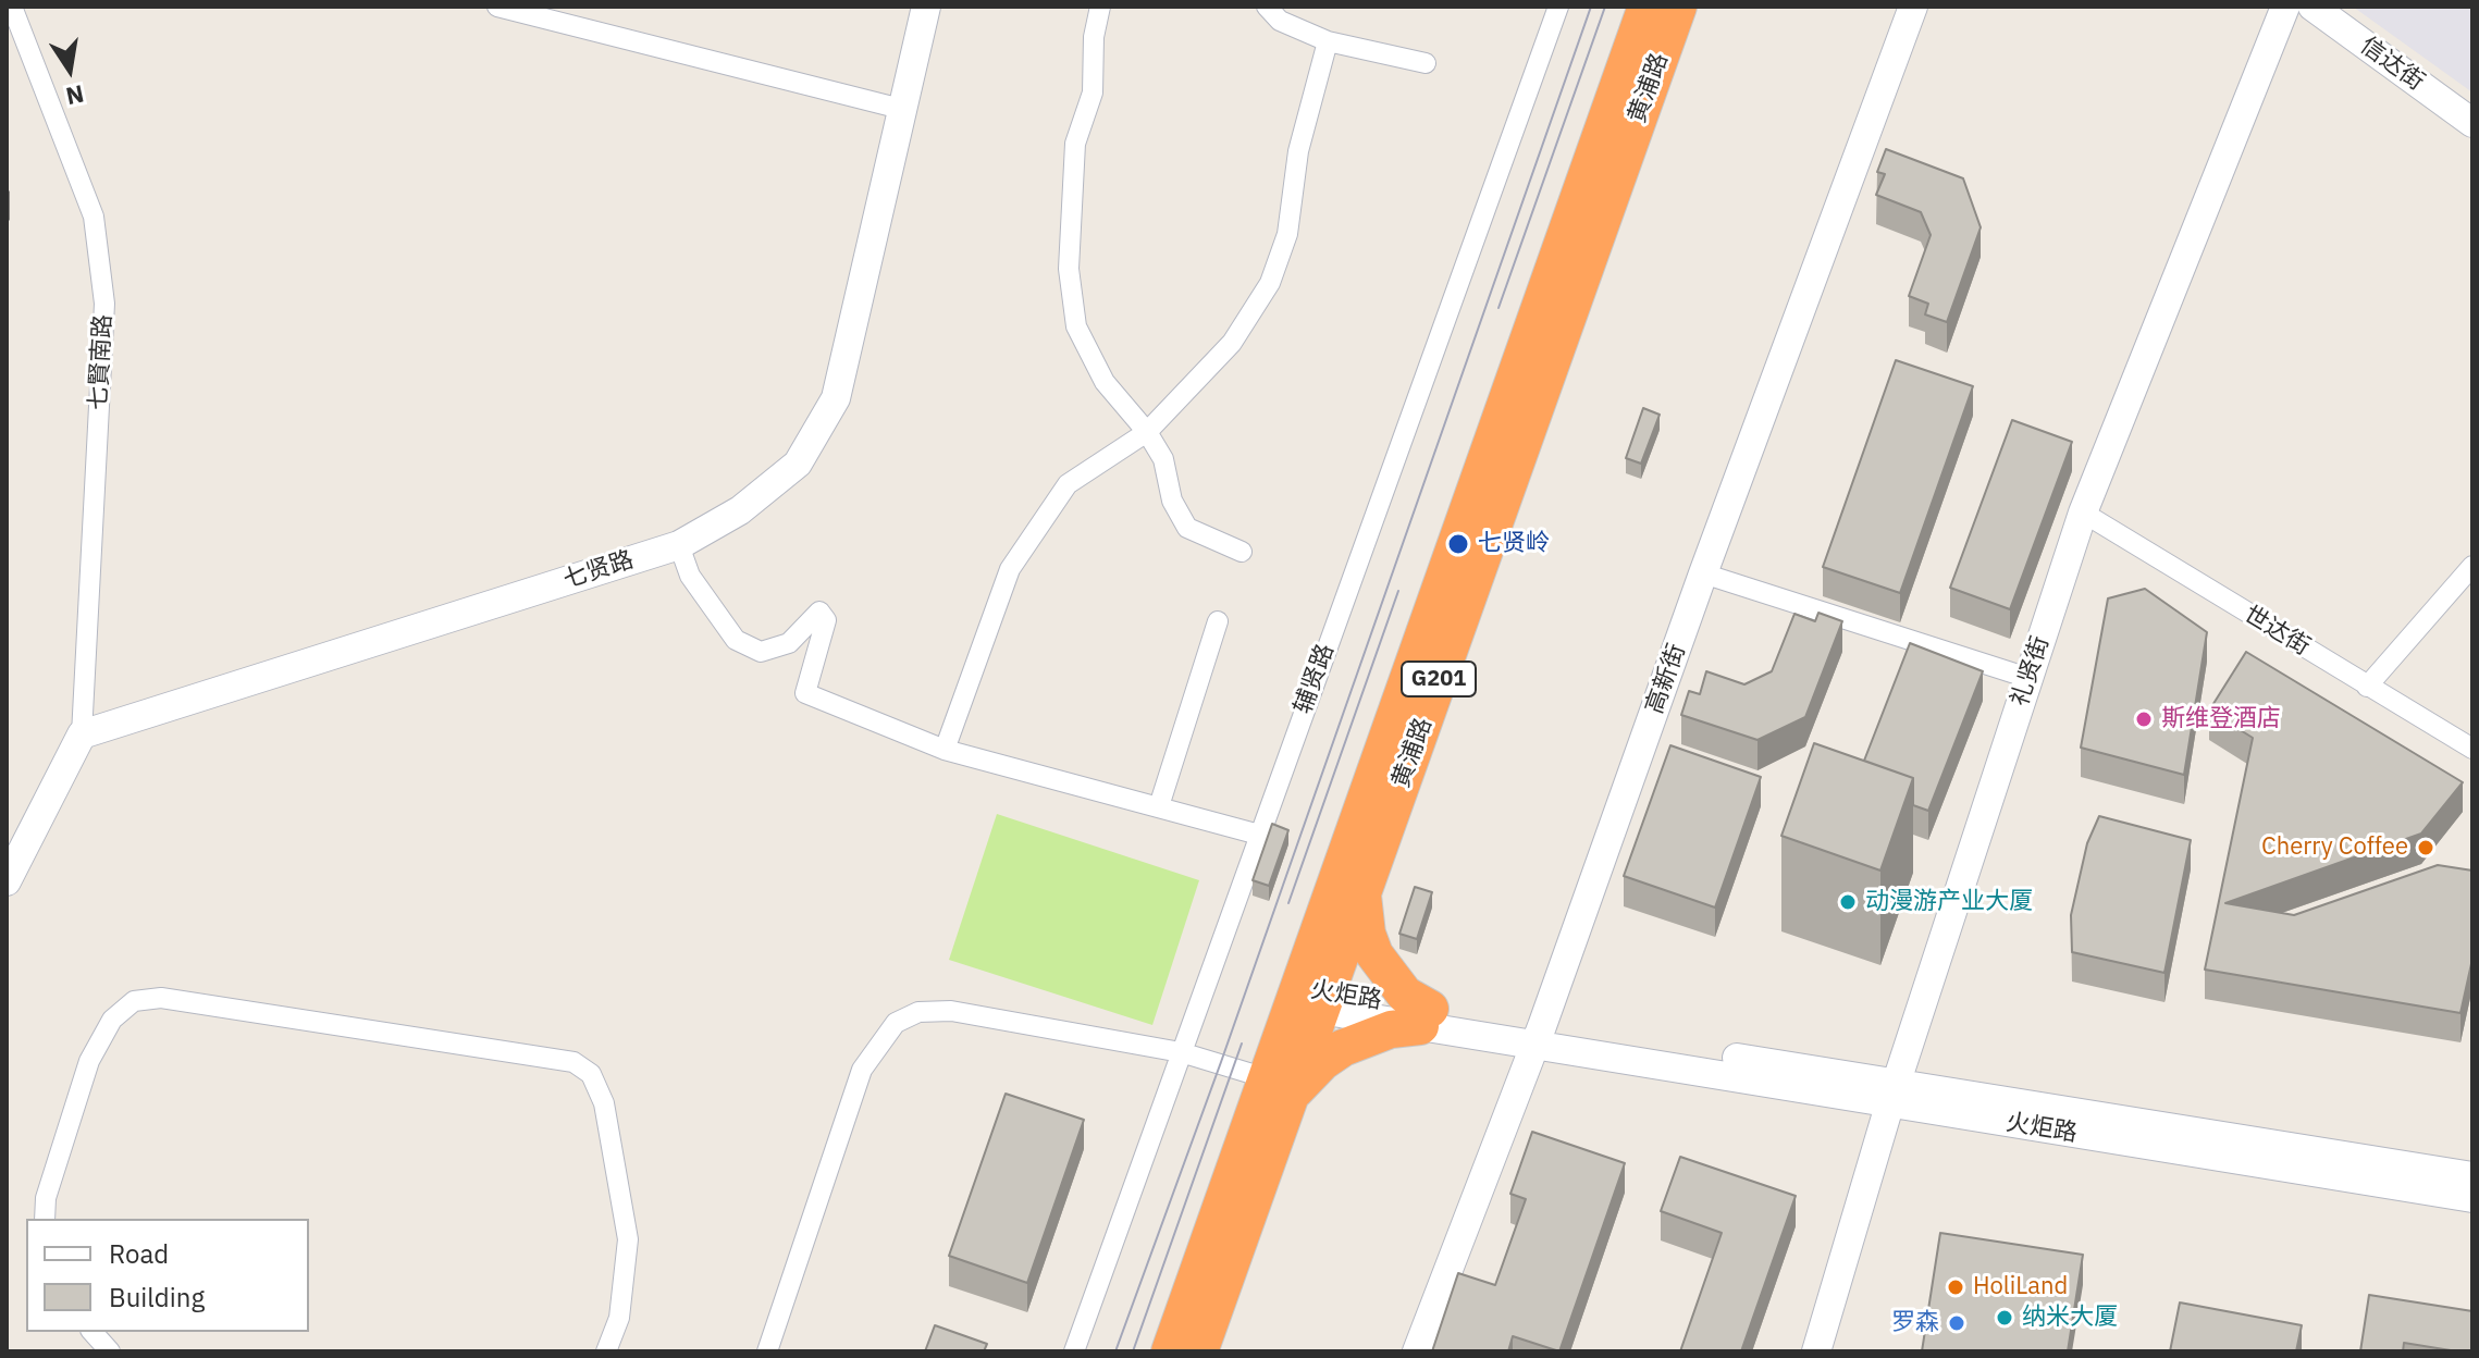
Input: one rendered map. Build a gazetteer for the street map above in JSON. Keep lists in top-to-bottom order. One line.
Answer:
{"streets":{"highway":["黄浦路","G201"],"street":["信达街","七賢南路","七贤路","世达街","礼贤街","辅贤路","高新街","火炬路"]},"crossings":[["黄浦路","火炬路"],["七賢南路","七贤路"],["世达街","礼贤街"],["礼贤街","火炬路"],["高新街","火炬路"]],"places":["七贤岭","斯维登酒店","Cherry Coffee","动漫游产业大厦","HoliLand","纳米大厦","罗森"],"legend":["Road","Building"],"north":"bottom"}
